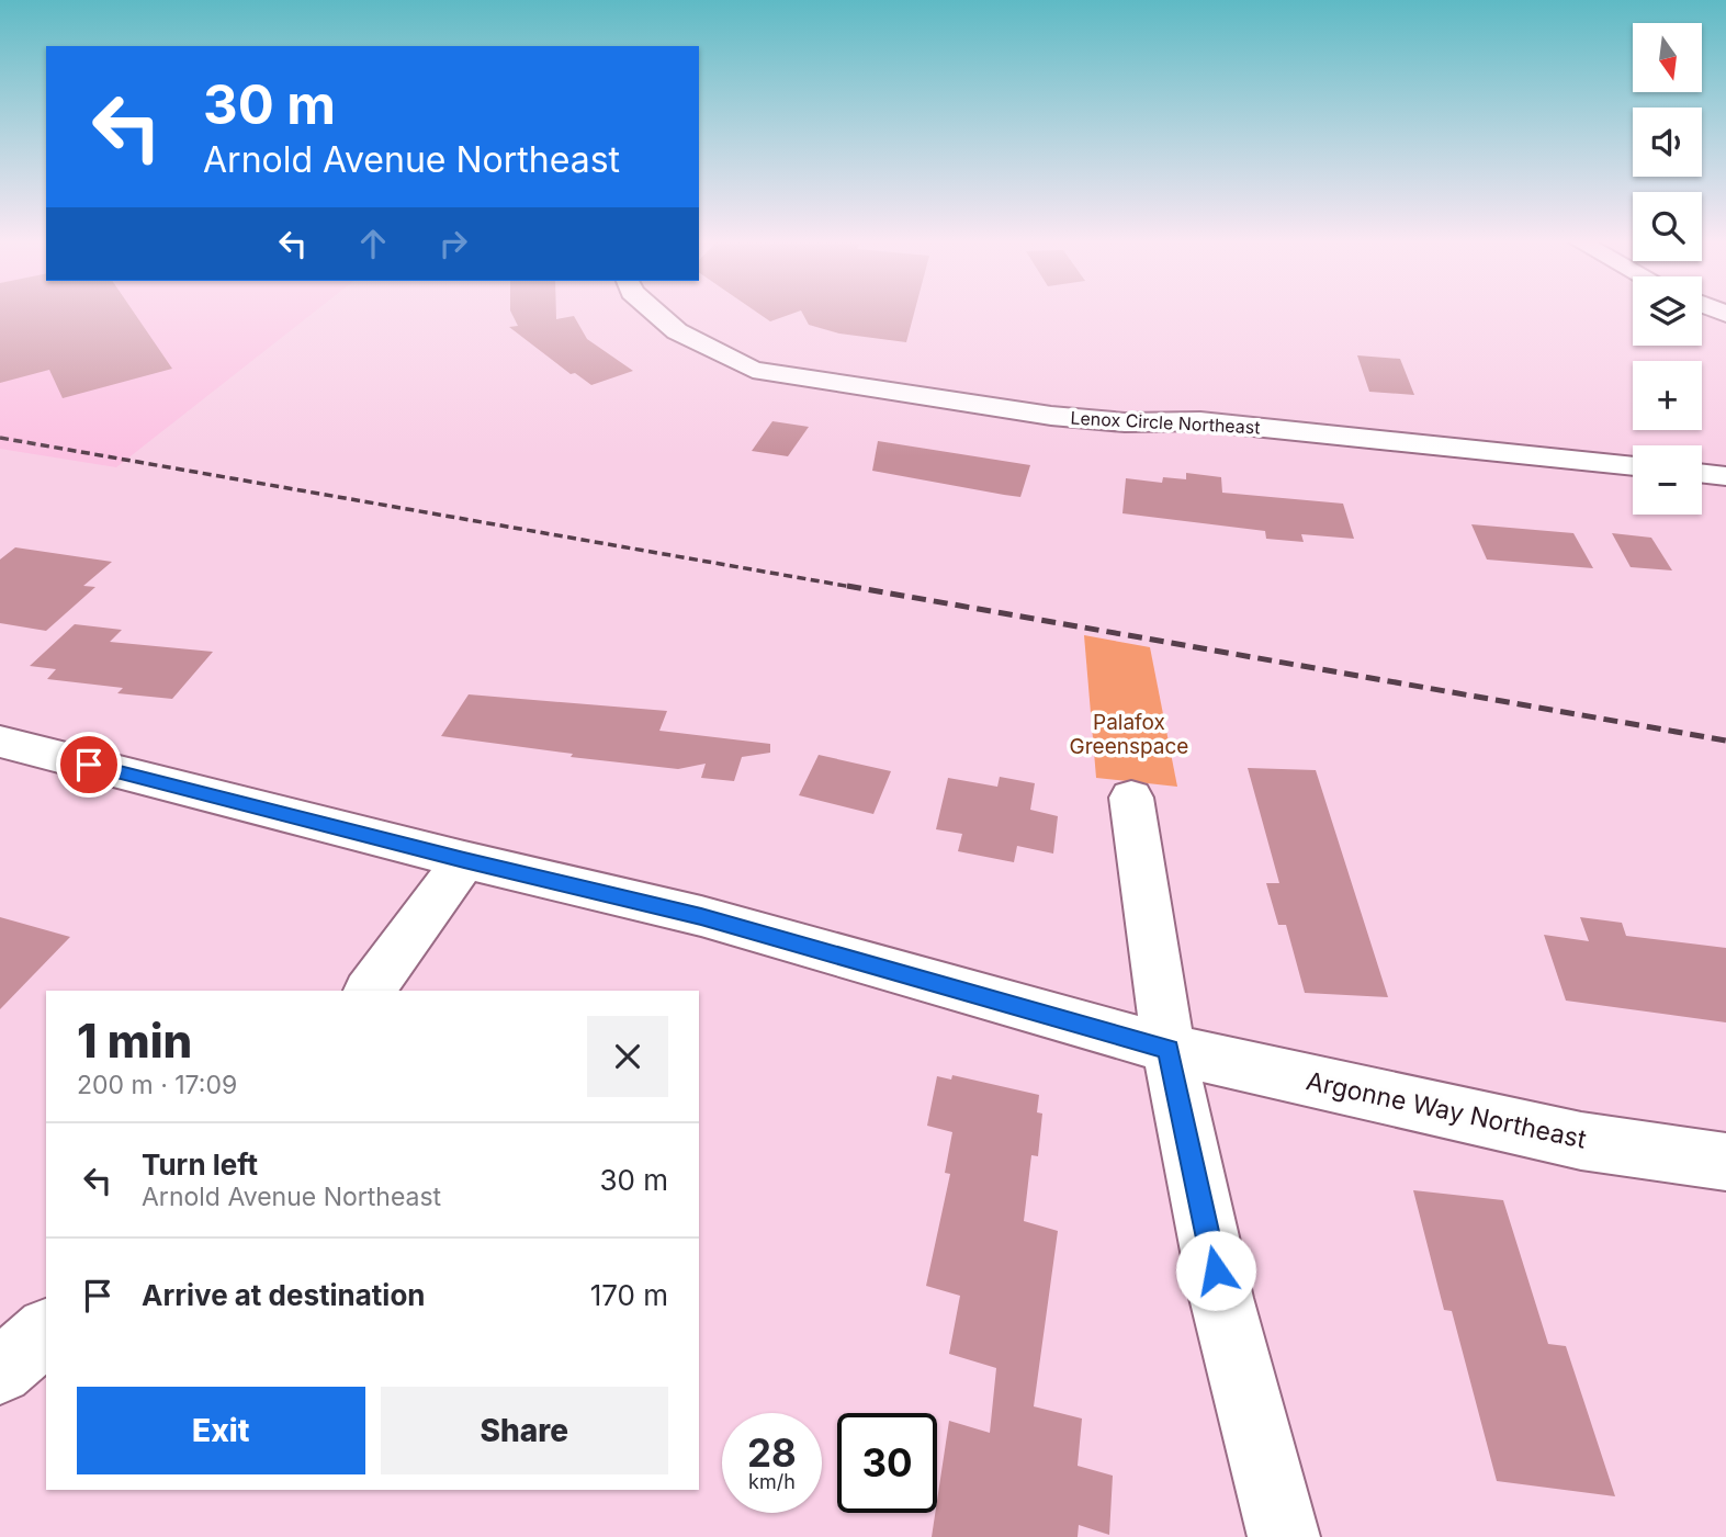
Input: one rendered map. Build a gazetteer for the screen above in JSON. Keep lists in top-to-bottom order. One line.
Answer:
{"streets":{"street":["Lenox Circle Northeast","Argonne Way Northeast"]},"parks":["Palafox Greenspace"],"north":"bottom","page":{"map_buttons":["+","−"],"turn":["30 m","Arnold Avenue Northeast"],"heading":["1 min","200 m · 17:09"],"list":[{"name":"Turn left","note":"Arnold Avenue Northeast","value":"30 m"},{"name":"Arrive at destination","value":"170 m"}],"buttons":["Exit","Share"],"speed":"28 km/h","limit":"30"}}
